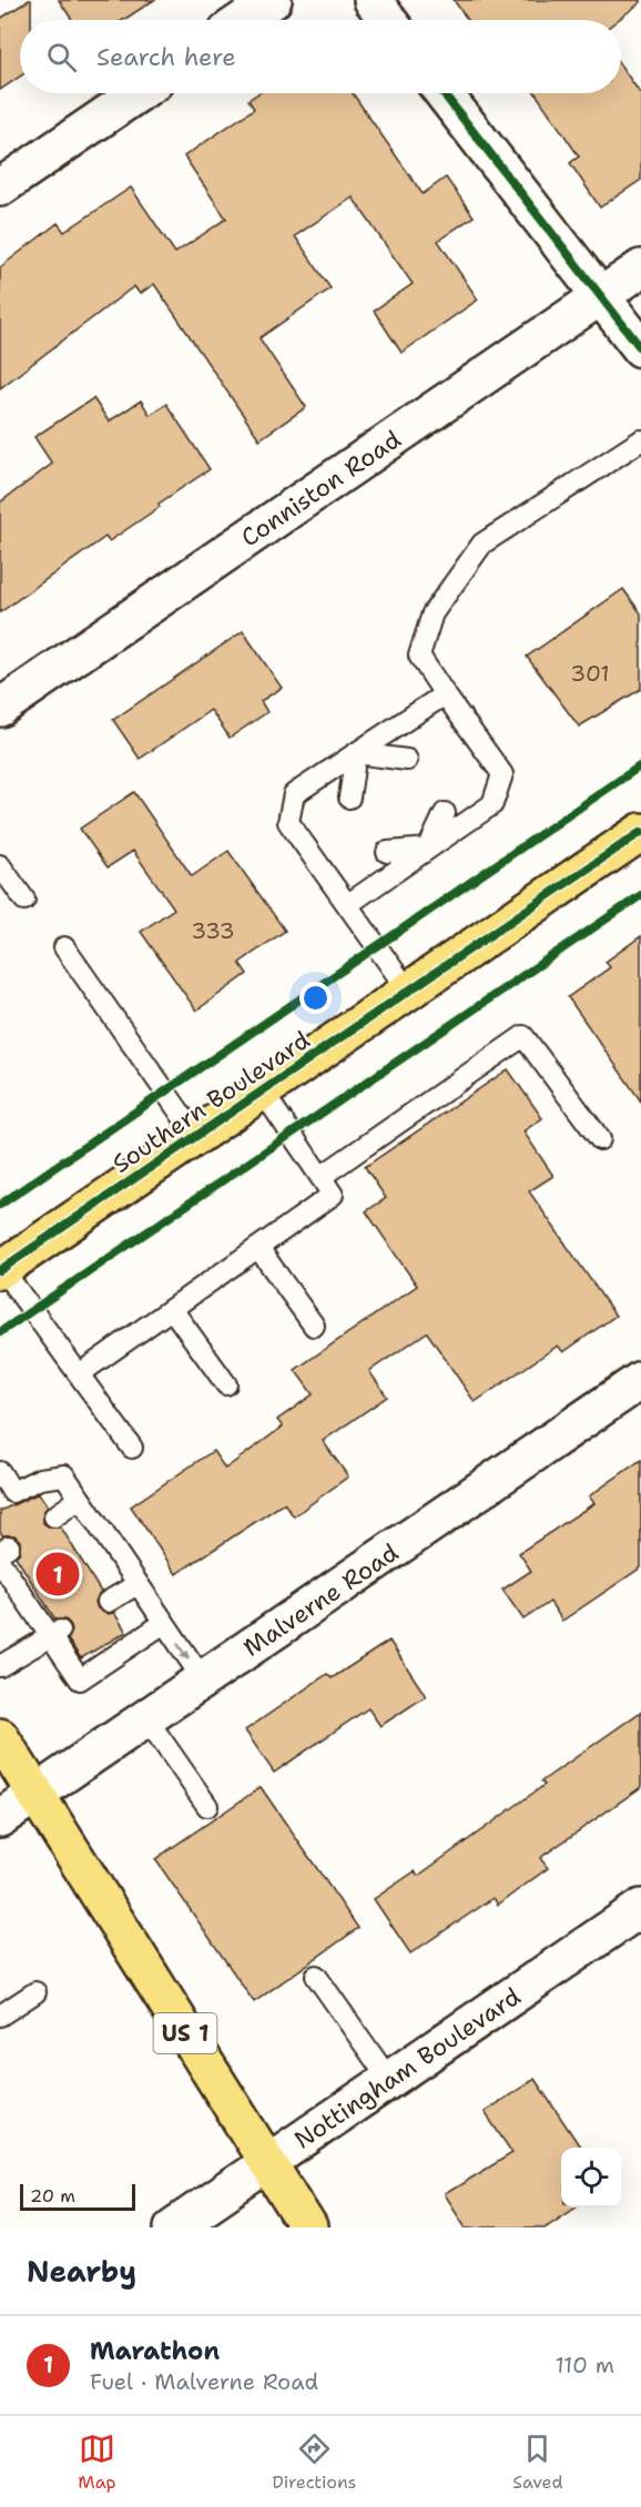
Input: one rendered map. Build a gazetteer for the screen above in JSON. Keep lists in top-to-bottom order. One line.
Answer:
{"streets":{"main road":["Southern Boulevard","US 1"],"street":["Conniston Road","Malverne Road","Nottingham Boulevard"]},"crossings":[["Malverne Road","US 1"],["US 1","Nottingham Boulevard"]],"house_numbers":["301","333"],"scale_bar":"20 m","page":{"search":"Search here","pins":"1","scale":"20 m","heading":"Nearby","list":[{"mark":"1","name":"Marathon","note":"Fuel · Malverne Road","value":"110 m"}],"nav":["Map","Directions","Saved"]}}
